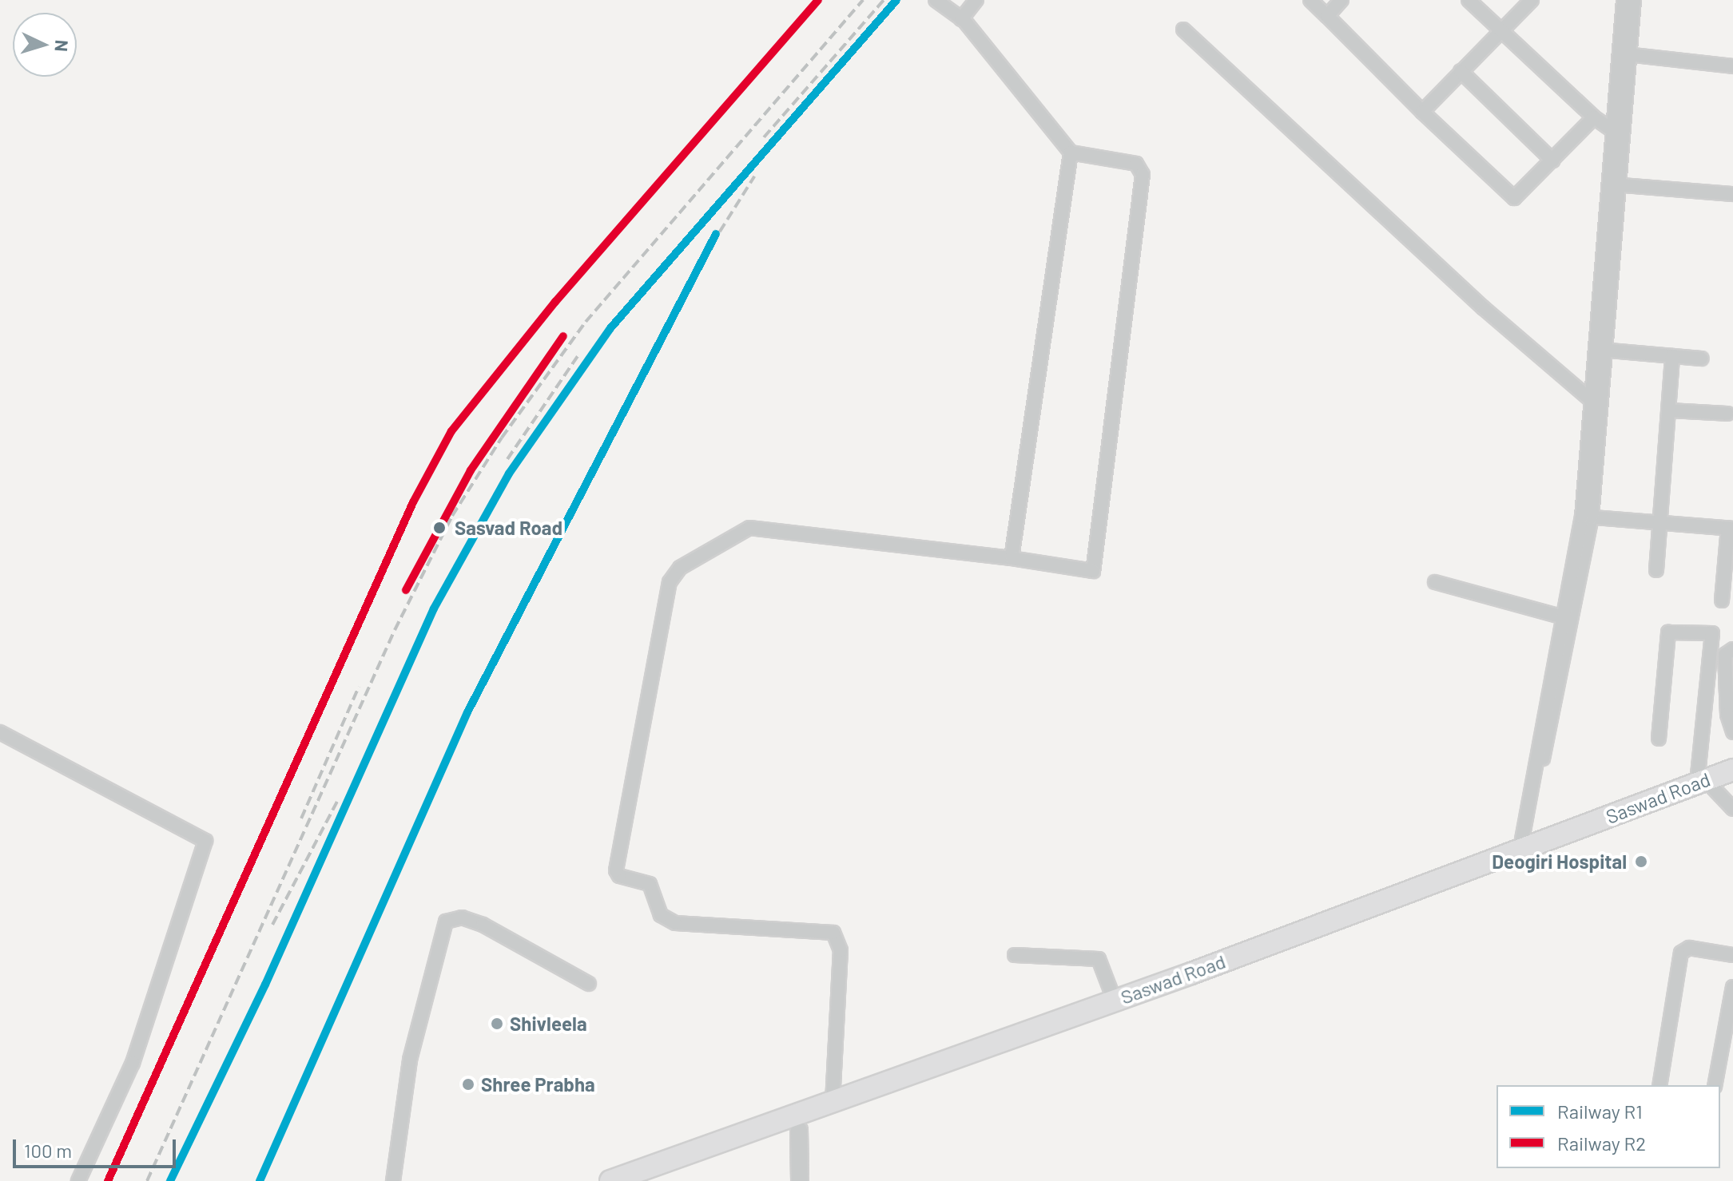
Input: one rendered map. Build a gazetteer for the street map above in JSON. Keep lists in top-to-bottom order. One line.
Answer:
{"streets":{"highway":["Saswad Road"]},"places":["Sasvad Road","Deogiri Hospital","Shivleela","Shree Prabha"],"lines":["rail line R1","rail line R2"],"legend":["Railway R1","Railway R2"],"scale_bar":"100 m","north":"right"}
